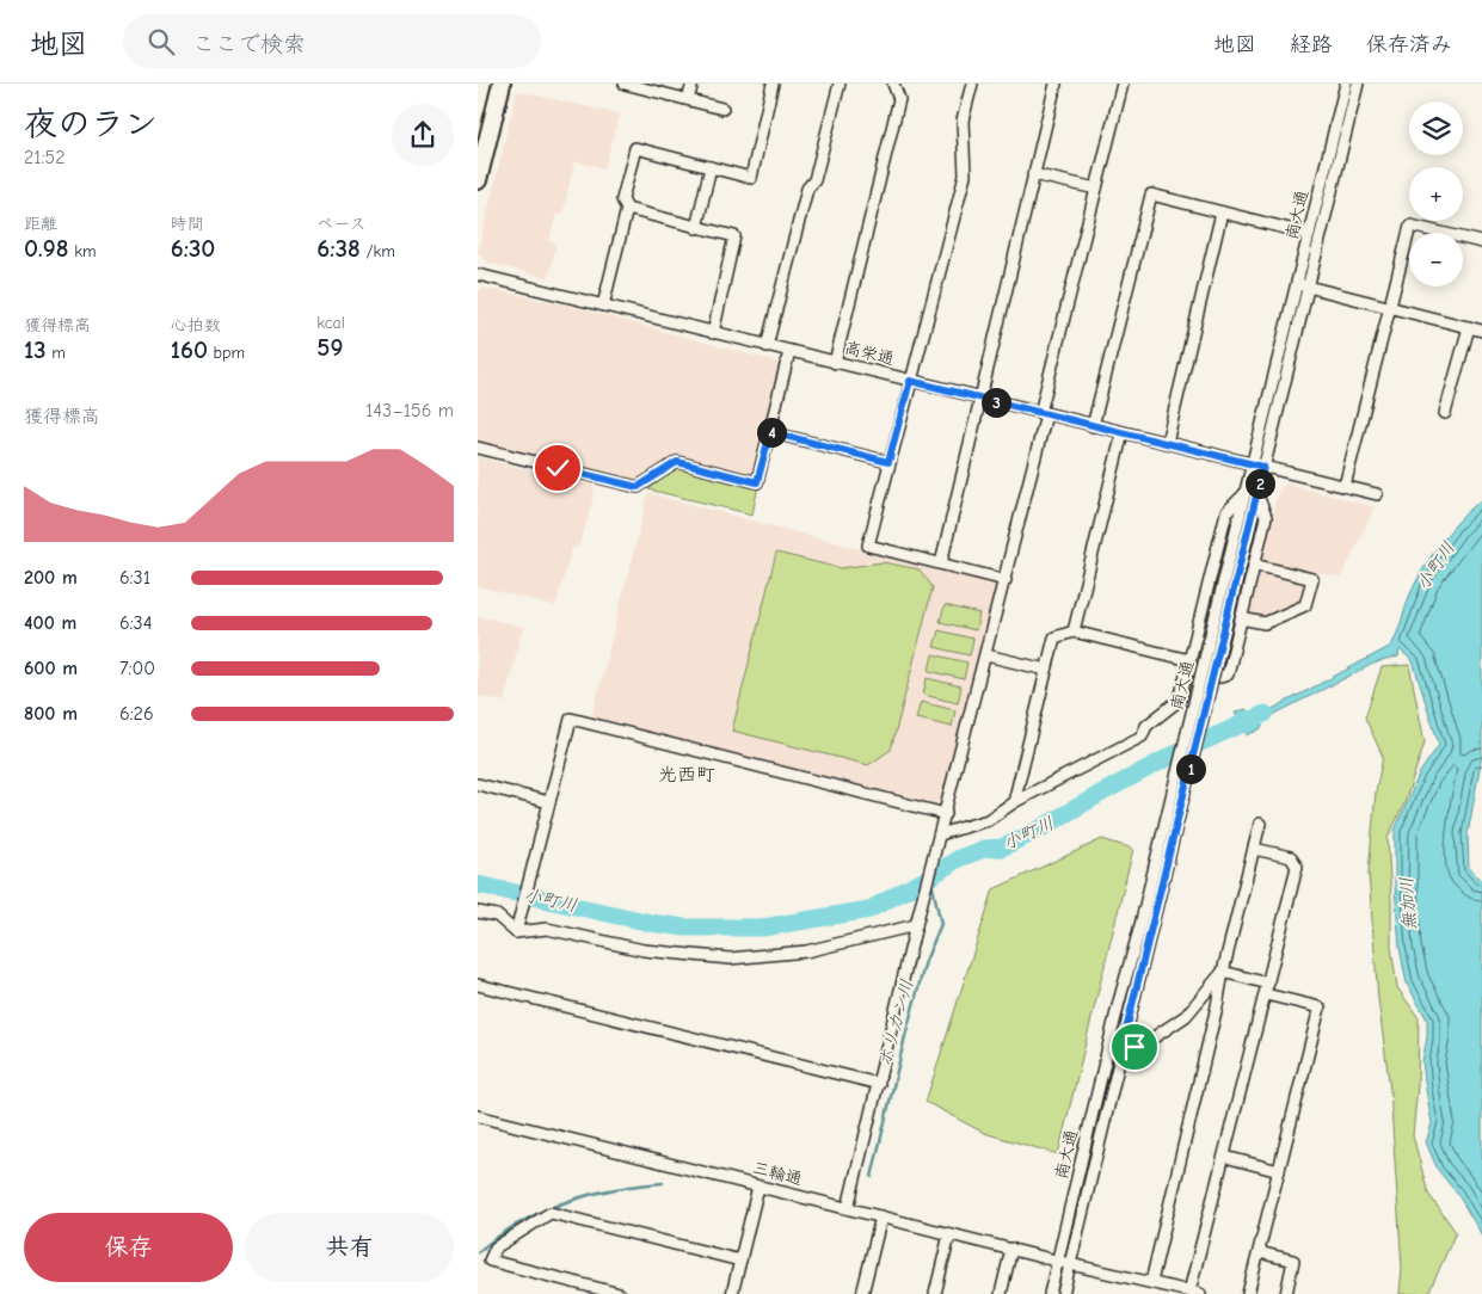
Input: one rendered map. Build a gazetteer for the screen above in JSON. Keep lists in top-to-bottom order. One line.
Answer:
{"streets":{"street":["南大通","高栄通","三輪通"]},"crossings":[["南大通","高栄通"],["南大通","三輪通"]],"districts":["光西町"],"water":["小町川","無加川","ホリカン川"],"page":{"header":"地図","search":"ここで検索","nav":["地図","経路","保存済み"],"heading":["夜のラン","21:52"],"map_buttons":["+","−"],"stats":[["距離","0.98 km"],["時間","6:30"],["ペース","6:38 /km"],["獲得標高","13 m"],["心拍数","160 bpm"],["kcal","59"]],"chart":["獲得標高","143–156 m"],"pins":["3","4","2","1"],"list":[{"name":"200 m","note":"6:31"},{"name":"400 m","note":"6:34"},{"name":"600 m","note":"7:00"},{"name":"800 m","note":"6:26"}],"buttons":["保存","共有"]}}
